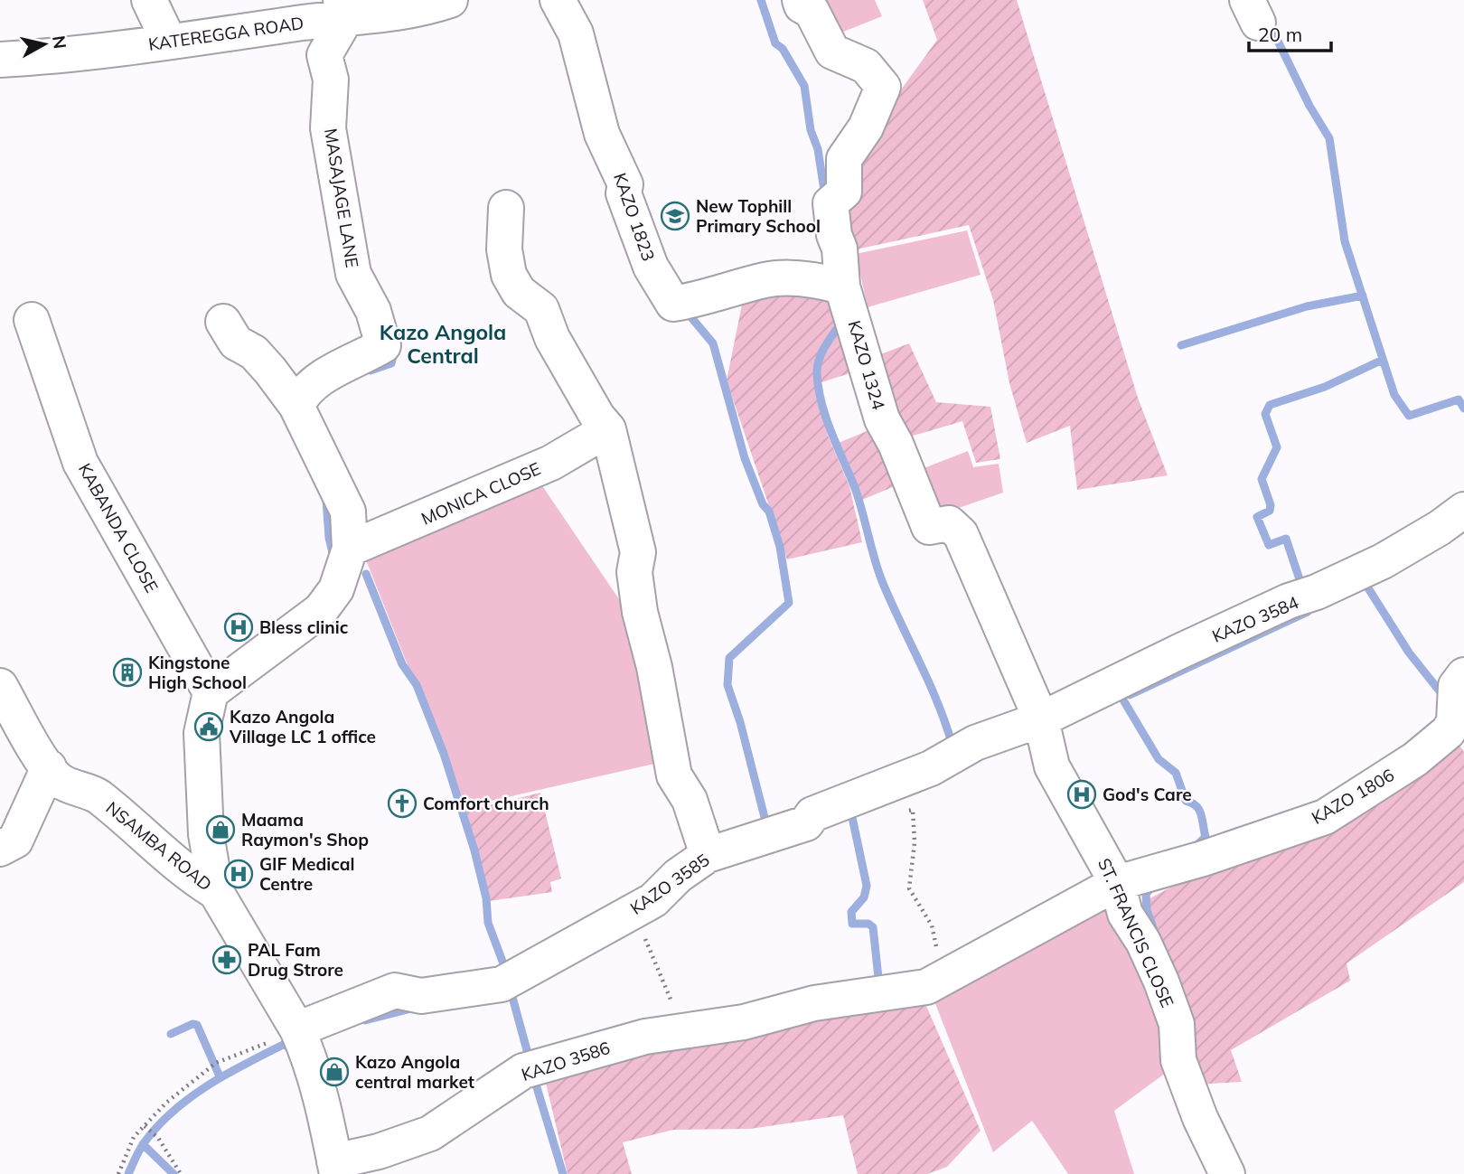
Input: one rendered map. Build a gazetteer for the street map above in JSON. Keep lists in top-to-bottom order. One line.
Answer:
{"streets":{"street":["KATEREGGA ROAD","MASAJAGE LANE","KAZO 1823","KAZO 1324","MONICA CLOSE","KABANDA CLOSE","KAZO 3584","KAZO 1806","NSAMBA ROAD","KAZO 3585","ST. FRANCIS CLOSE","KAZO 3586"]},"crossings":[["KATEREGGA ROAD","MASAJAGE LANE"],["KAZO 1823","KAZO 1324"],["KAZO 1324","KAZO 3584"],["KAZO 1324","KAZO 3585"],["KAZO 1324","ST. FRANCIS CLOSE"],["KAZO 3584","KAZO 3585"],["KAZO 3584","ST. FRANCIS CLOSE"],["KAZO 1806","ST. FRANCIS CLOSE"],["KAZO 1806","KAZO 3586"],["NSAMBA ROAD","KAZO 3585"],["NSAMBA ROAD","KAZO 3586"],["KAZO 3585","ST. FRANCIS CLOSE"]],"districts":["Kazo Angola Central"],"places":{"school or university":["New Tophill Primary School"],"hospital":["Bless clinic","God's Care","GIF Medical Centre"],"building":["Kingstone High School"],"public building":["Kazo Angola Village LC 1 office"],"church":["Comfort church"],"shop":["Maama Raymon's Shop","Kazo Angola central market"],"pharmacy":["PAL Fam Drug Strore"]},"scale_bar":"20 m","north":"right"}
